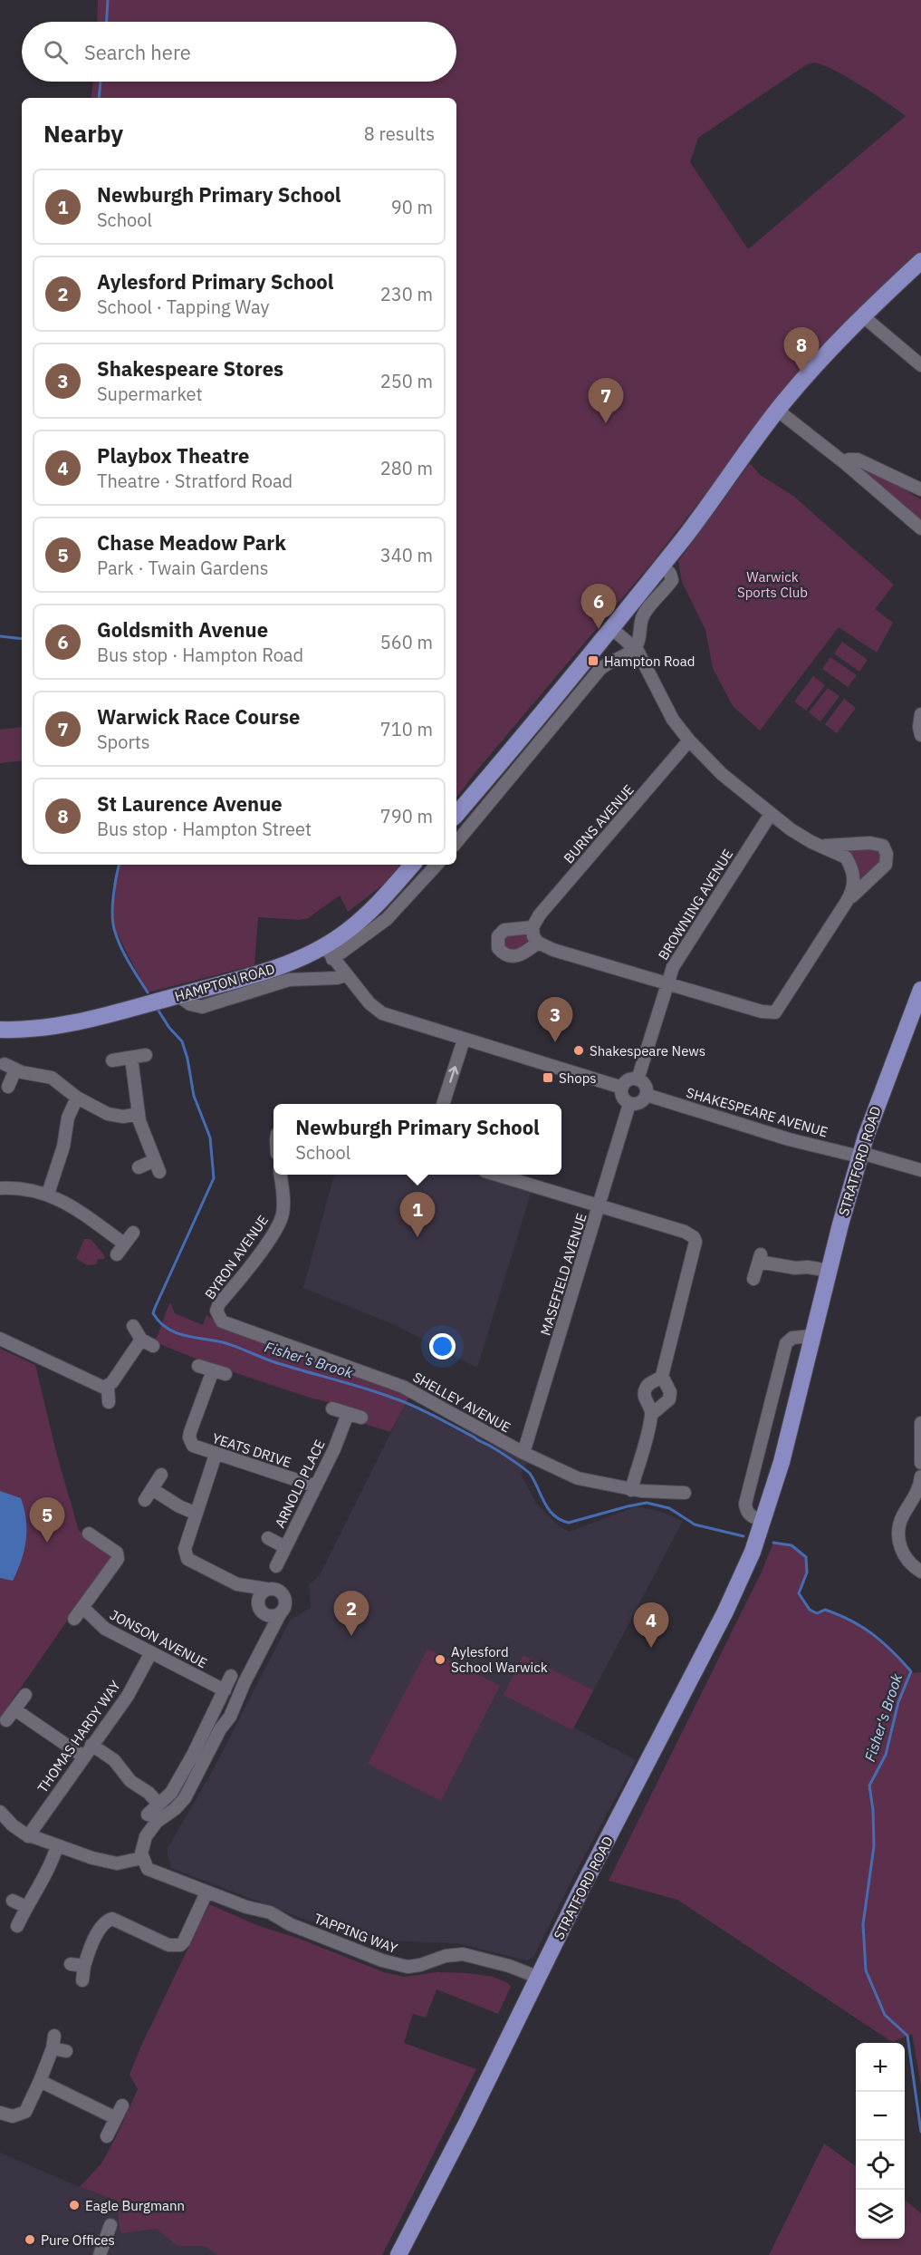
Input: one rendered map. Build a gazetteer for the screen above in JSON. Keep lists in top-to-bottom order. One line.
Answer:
{"streets":{"main road":["HAMPTON ROAD","STRATFORD ROAD"],"street":["BURNS AVENUE","BROWNING AVENUE","SHAKESPEARE AVENUE","BYRON AVENUE","MASEFIELD AVENUE","SHELLEY AVENUE","YEATS DRIVE","ARNOLD PLACE","JONSON AVENUE","THOMAS HARDY WAY","TAPPING WAY"]},"crossings":[["BROWNING AVENUE","SHAKESPEARE AVENUE"],["BROWNING AVENUE","MASEFIELD AVENUE"],["SHAKESPEARE AVENUE","STRATFORD ROAD"],["SHAKESPEARE AVENUE","MASEFIELD AVENUE"],["STRATFORD ROAD","TAPPING WAY"],["BYRON AVENUE","SHELLEY AVENUE"],["MASEFIELD AVENUE","SHELLEY AVENUE"],["YEATS DRIVE","ARNOLD PLACE"],["JONSON AVENUE","THOMAS HARDY WAY"]],"water":["Fisher's Brook"],"parks":["Warwick Sports Club"],"places":{"transit":["Hampton Road","Shops"],"other":["Shakespeare News","Aylesford School Warwick","Eagle Burgmann","Pure Offices"]},"page":{"search":"Search here","heading":["Nearby","8 results"],"list":[{"mark":"1","name":"Newburgh Primary School","note":"School","value":"90 m"},{"mark":"2","name":"Aylesford Primary School","note":"School · Tapping Way","value":"230 m"},{"mark":"3","name":"Shakespeare Stores","note":"Supermarket","value":"250 m"},{"mark":"4","name":"Playbox Theatre","note":"Theatre · Stratford Road","value":"280 m"},{"mark":"5","name":"Chase Meadow Park","note":"Park · Twain Gardens","value":"340 m"},{"mark":"6","name":"Goldsmith Avenue","note":"Bus stop · Hampton Road","value":"560 m"},{"mark":"7","name":"Warwick Race Course","note":"Sports","value":"710 m"},{"mark":"8","name":"St Laurence Avenue","note":"Bus stop · Hampton Street","value":"790 m"}],"pins":["8","7","6","3","1","5","2","4"],"popup":["Newburgh Primary School","School"],"map_buttons":["+","−"]}}
